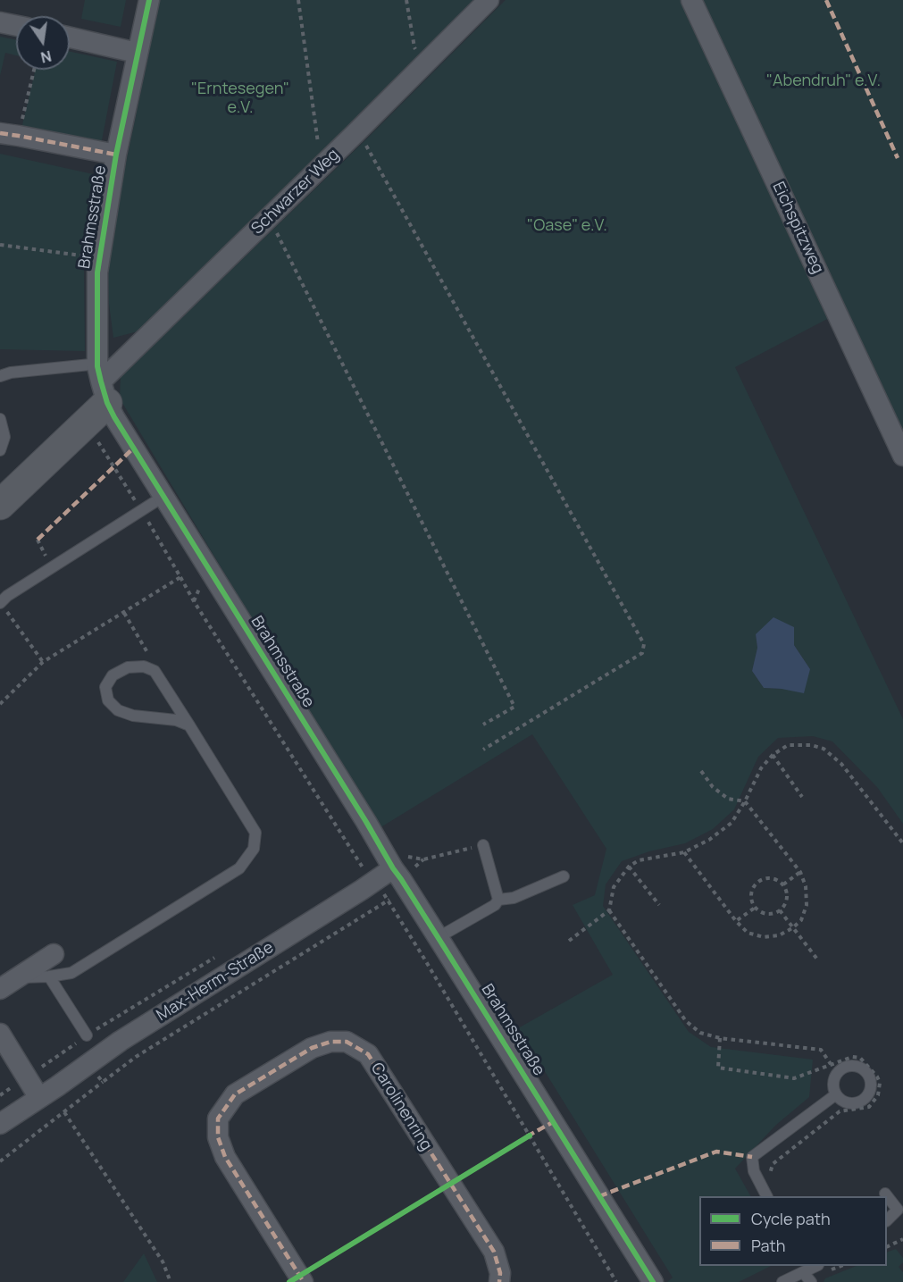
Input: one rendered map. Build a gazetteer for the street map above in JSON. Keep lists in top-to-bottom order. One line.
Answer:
{"streets":{"street":["Schwarzer Weg","Brahmsstraße","Eichspitzweg","Max-Herm-Straße","Carolinenring"]},"crossings":[["Schwarzer Weg","Brahmsstraße"],["Brahmsstraße","Max-Herm-Straße"]],"parks":["\"Abendruh\" e.V.","\"Erntesegen\" e.V.","\"Oase\" e.V."],"legend":["Cycle path","Path"],"north":"bottom"}
